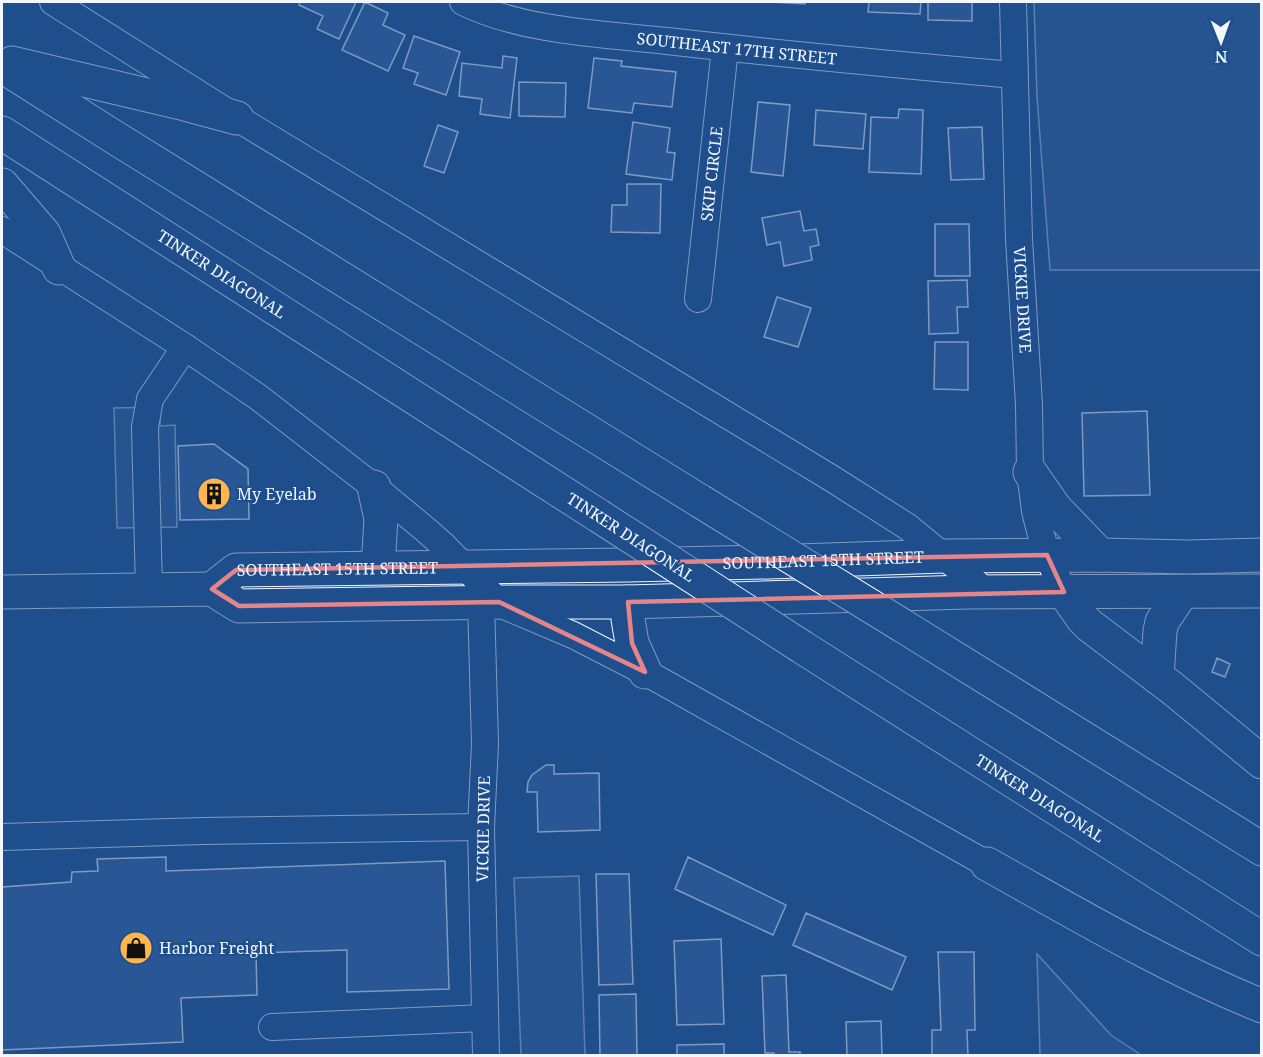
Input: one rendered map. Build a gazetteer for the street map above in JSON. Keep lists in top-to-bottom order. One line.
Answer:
{"streets":{"main road":["TINKER DIAGONAL","SOUTHEAST 15TH STREET"],"street":["SOUTHEAST 17TH STREET","SKIP CIRCLE","VICKIE DRIVE"]},"crossings":[["SOUTHEAST 17TH STREET","SKIP CIRCLE"],["SOUTHEAST 17TH STREET","VICKIE DRIVE"],["VICKIE DRIVE","SOUTHEAST 15TH STREET"]],"places":{"building":["My Eyelab"],"shop":["Harbor Freight"]},"north":"bottom"}
